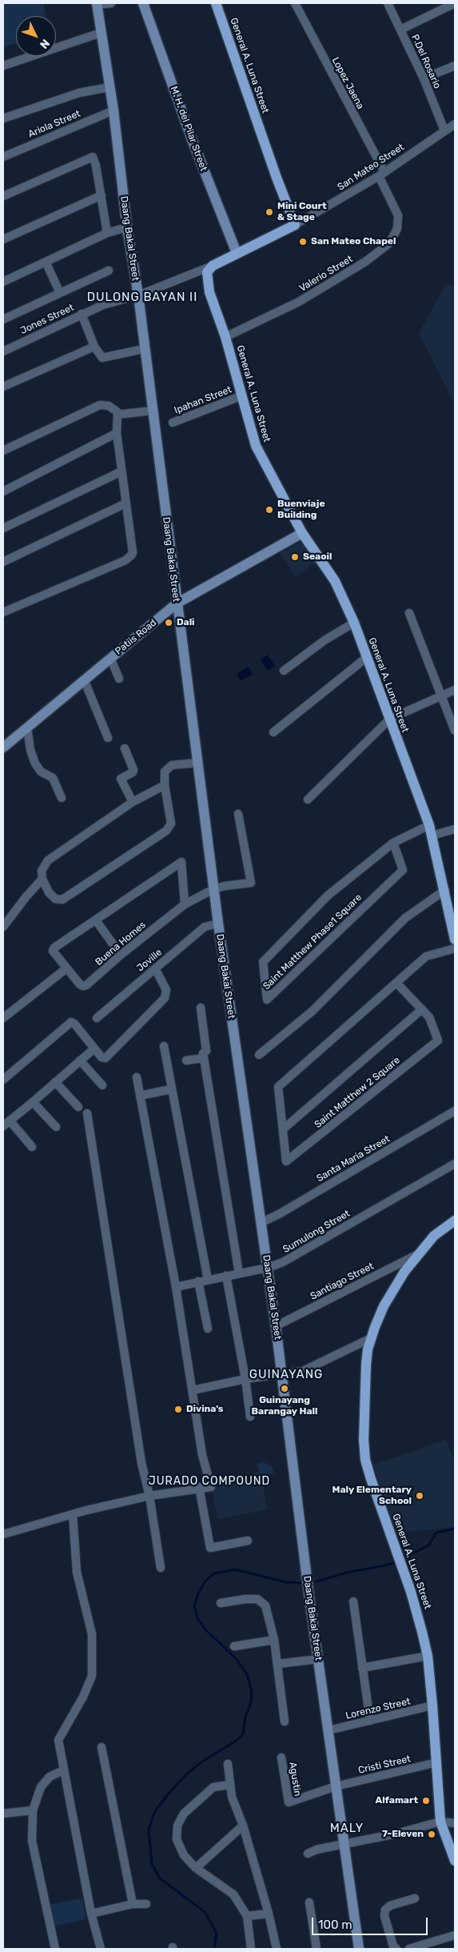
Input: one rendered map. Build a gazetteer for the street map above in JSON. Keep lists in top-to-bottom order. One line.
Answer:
{"streets":{"main road":["General A. Luna Street"],"street":["P.Del Rosario","Lopez Jaena","Ariola Street","M. H. del Pilar Street","San Mateo Street","Daang Bakal Street","Valerio Street","Jones Street","Ipahan Street","Patiis Road","Saint Matthew Phase1 Square","Buena Homes","Joville","Saint Matthew 2 Square","Santa Maria Street","Sumulong Street","Santiago Street","Lorenzo Street","Cristi Street","Agustin"]},"crossings":[["P.Del Rosario","San Mateo Street"],["General A. Luna Street","San Mateo Street"],["General A. Luna Street","Valerio Street"],["General A. Luna Street","Jones Street"],["General A. Luna Street","Ipahan Street"],["General A. Luna Street","Patiis Road"],["General A. Luna Street","Saint Matthew Phase1 Square"],["General A. Luna Street","Santiago Street"],["General A. Luna Street","Lorenzo Street"],["General A. Luna Street","Cristi Street"],["Lopez Jaena","San Mateo Street"],["Lopez Jaena","Valerio Street"],["Ariola Street","Daang Bakal Street"],["San Mateo Street","Valerio Street"],["Daang Bakal Street","Jones Street"],["Daang Bakal Street","Patiis Road"],["Daang Bakal Street","Buena Homes"],["Daang Bakal Street","Joville"],["Daang Bakal Street","Santa Maria Street"],["Daang Bakal Street","Sumulong Street"],["Daang Bakal Street","Santiago Street"],["Daang Bakal Street","Lorenzo Street"],["Daang Bakal Street","Cristi Street"],["Daang Bakal Street","Agustin"],["Cristi Street","Agustin"]],"districts":["DULONG BAYAN II","GUINAYANG","JURADO COMPOUND","MALY"],"places":["Mini Court & Stage","San Mateo Chapel","Buenviaje Building","Seaoil","Dali","Guinayang Barangay Hall","Divina's","Maly Elementary School","Alfamart","7-Eleven"],"scale_bar":"100 m","north":"bottom right"}
